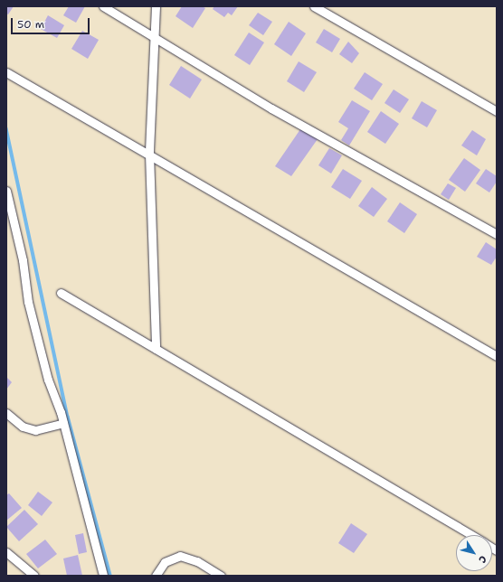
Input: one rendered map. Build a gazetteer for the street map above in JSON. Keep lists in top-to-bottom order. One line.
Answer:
{"scale_bar":"50 m","north":"bottom right"}
